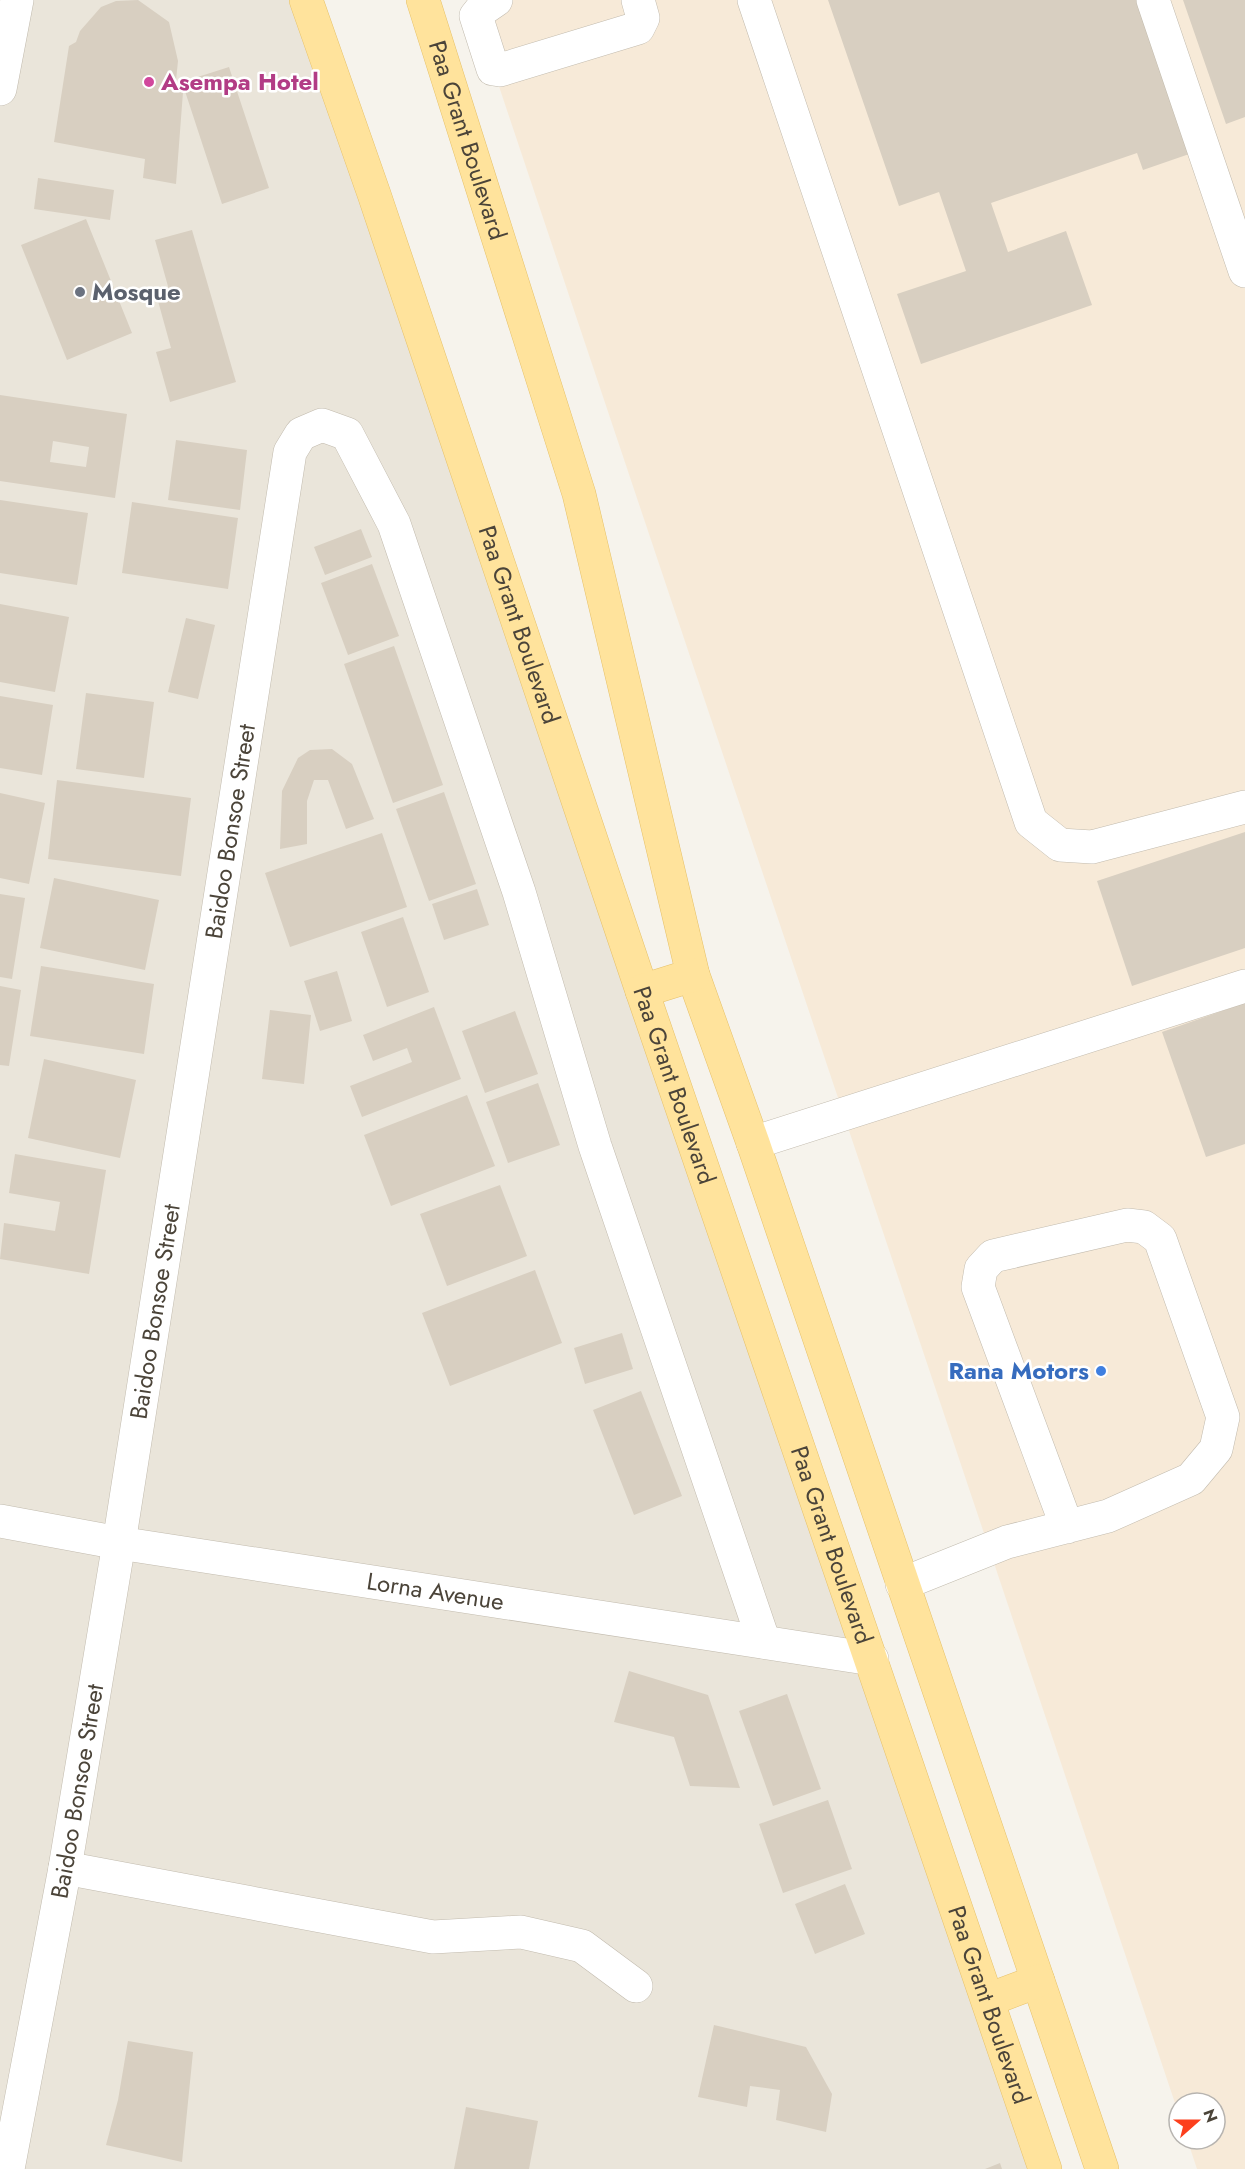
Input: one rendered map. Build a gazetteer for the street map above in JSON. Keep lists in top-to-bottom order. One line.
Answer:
{"streets":{"main road":["Paa Grant Boulevard"],"street":["Baidoo Bonsoe Street","Lorna Avenue"]},"crossings":[["Paa Grant Boulevard","Lorna Avenue"],["Baidoo Bonsoe Street","Lorna Avenue"]],"places":["Asempa Hotel","Mosque","Rana Motors"],"north":"right"}
